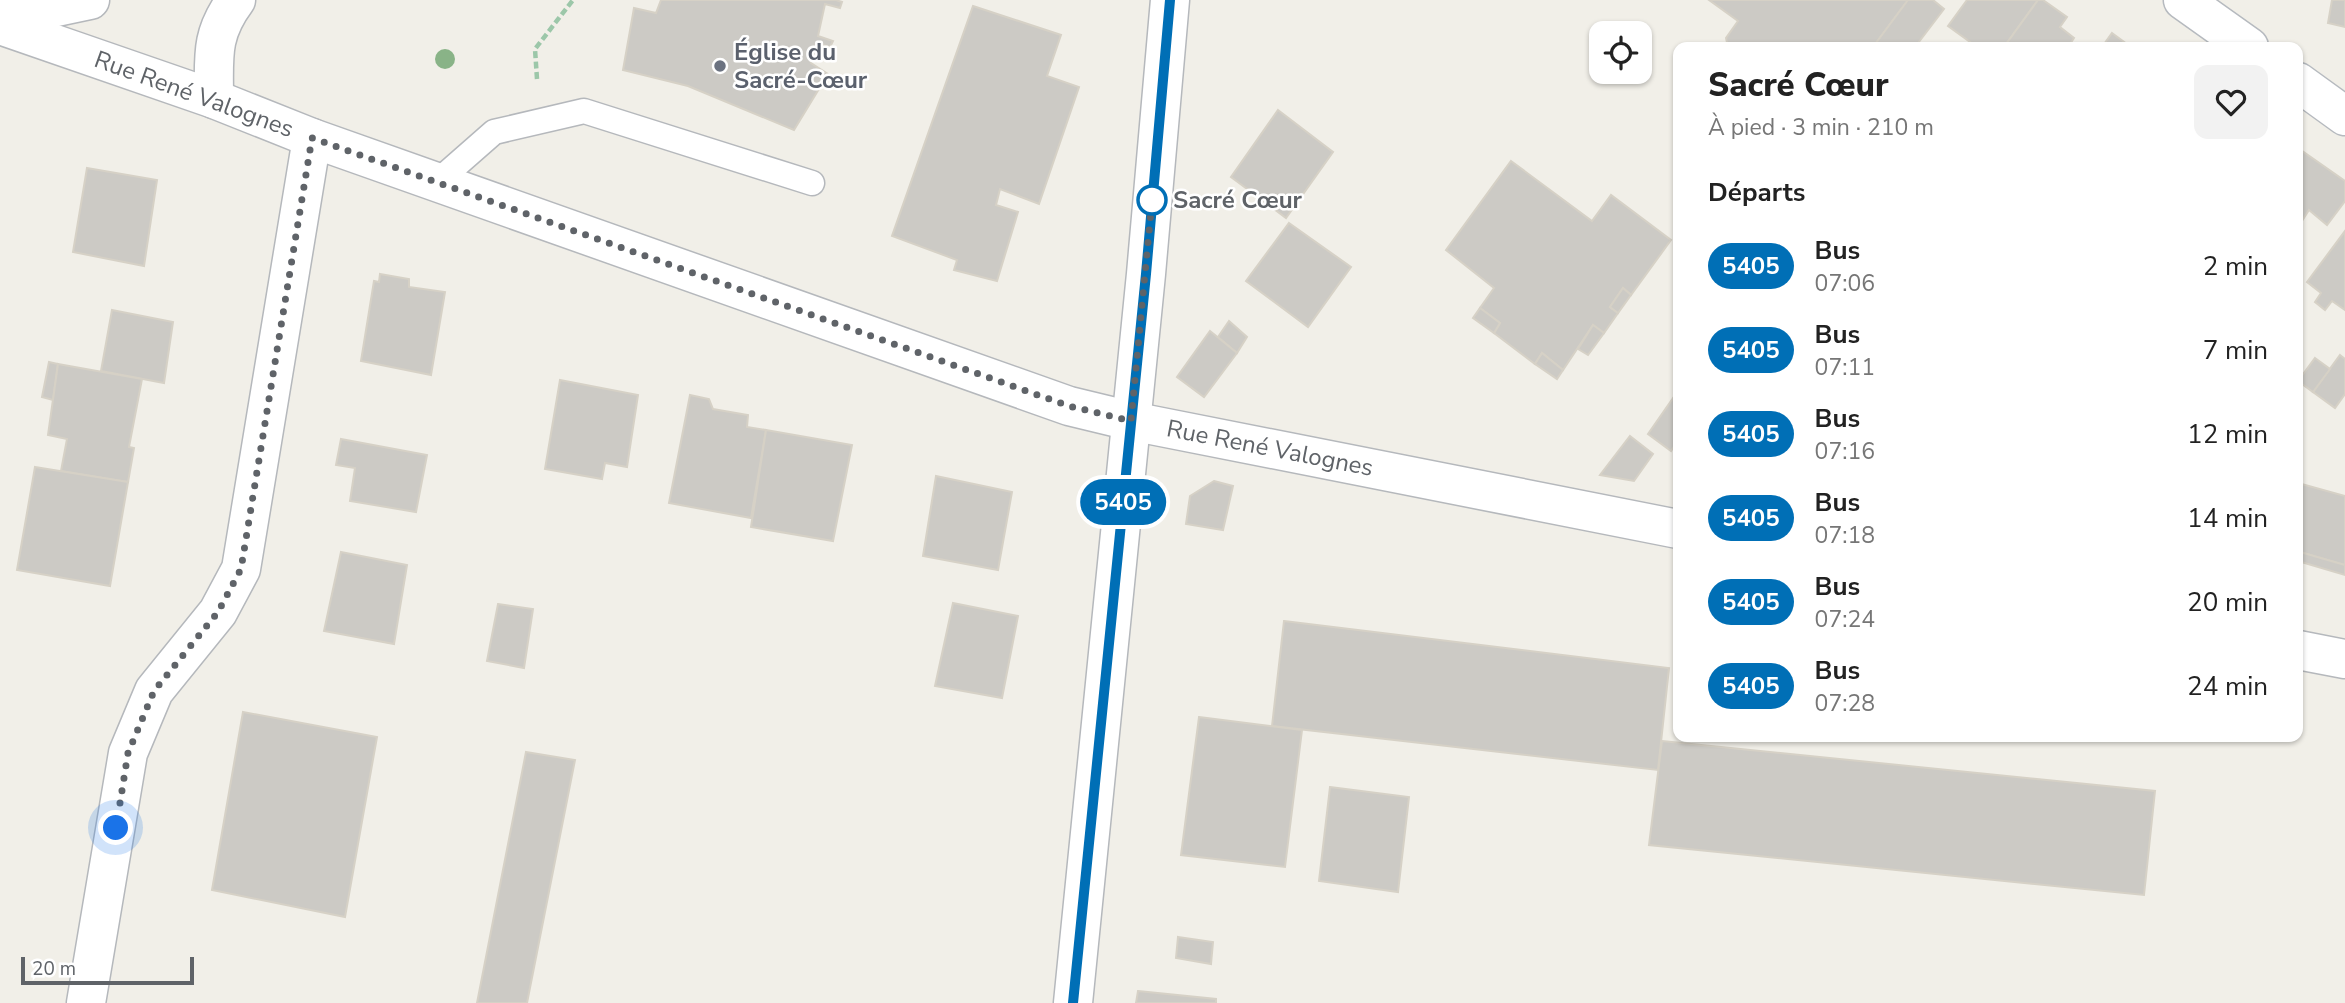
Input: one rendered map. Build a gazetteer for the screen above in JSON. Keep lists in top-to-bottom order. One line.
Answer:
{"streets":{"street":["Rue René Valognes"]},"places":["Église du Sacré-Cœur","Sacré Cœur"],"lines":["bus line 5405"],"scale_bar":"20 m","page":{"on_map":"5405","heading":[["Sacré Cœur","À pied · 3 min · 210 m"],"Départs"],"list":[{"mark":"5405","name":"Bus","note":"07:06","value":"2 min"},{"mark":"5405","name":"Bus","note":"07:11","value":"7 min"},{"mark":"5405","name":"Bus","note":"07:16","value":"12 min"},{"mark":"5405","name":"Bus","note":"07:18","value":"14 min"},{"mark":"5405","name":"Bus","note":"07:24","value":"20 min"},{"mark":"5405","name":"Bus","note":"07:28","value":"24 min"}],"scale":"20 m"}}
